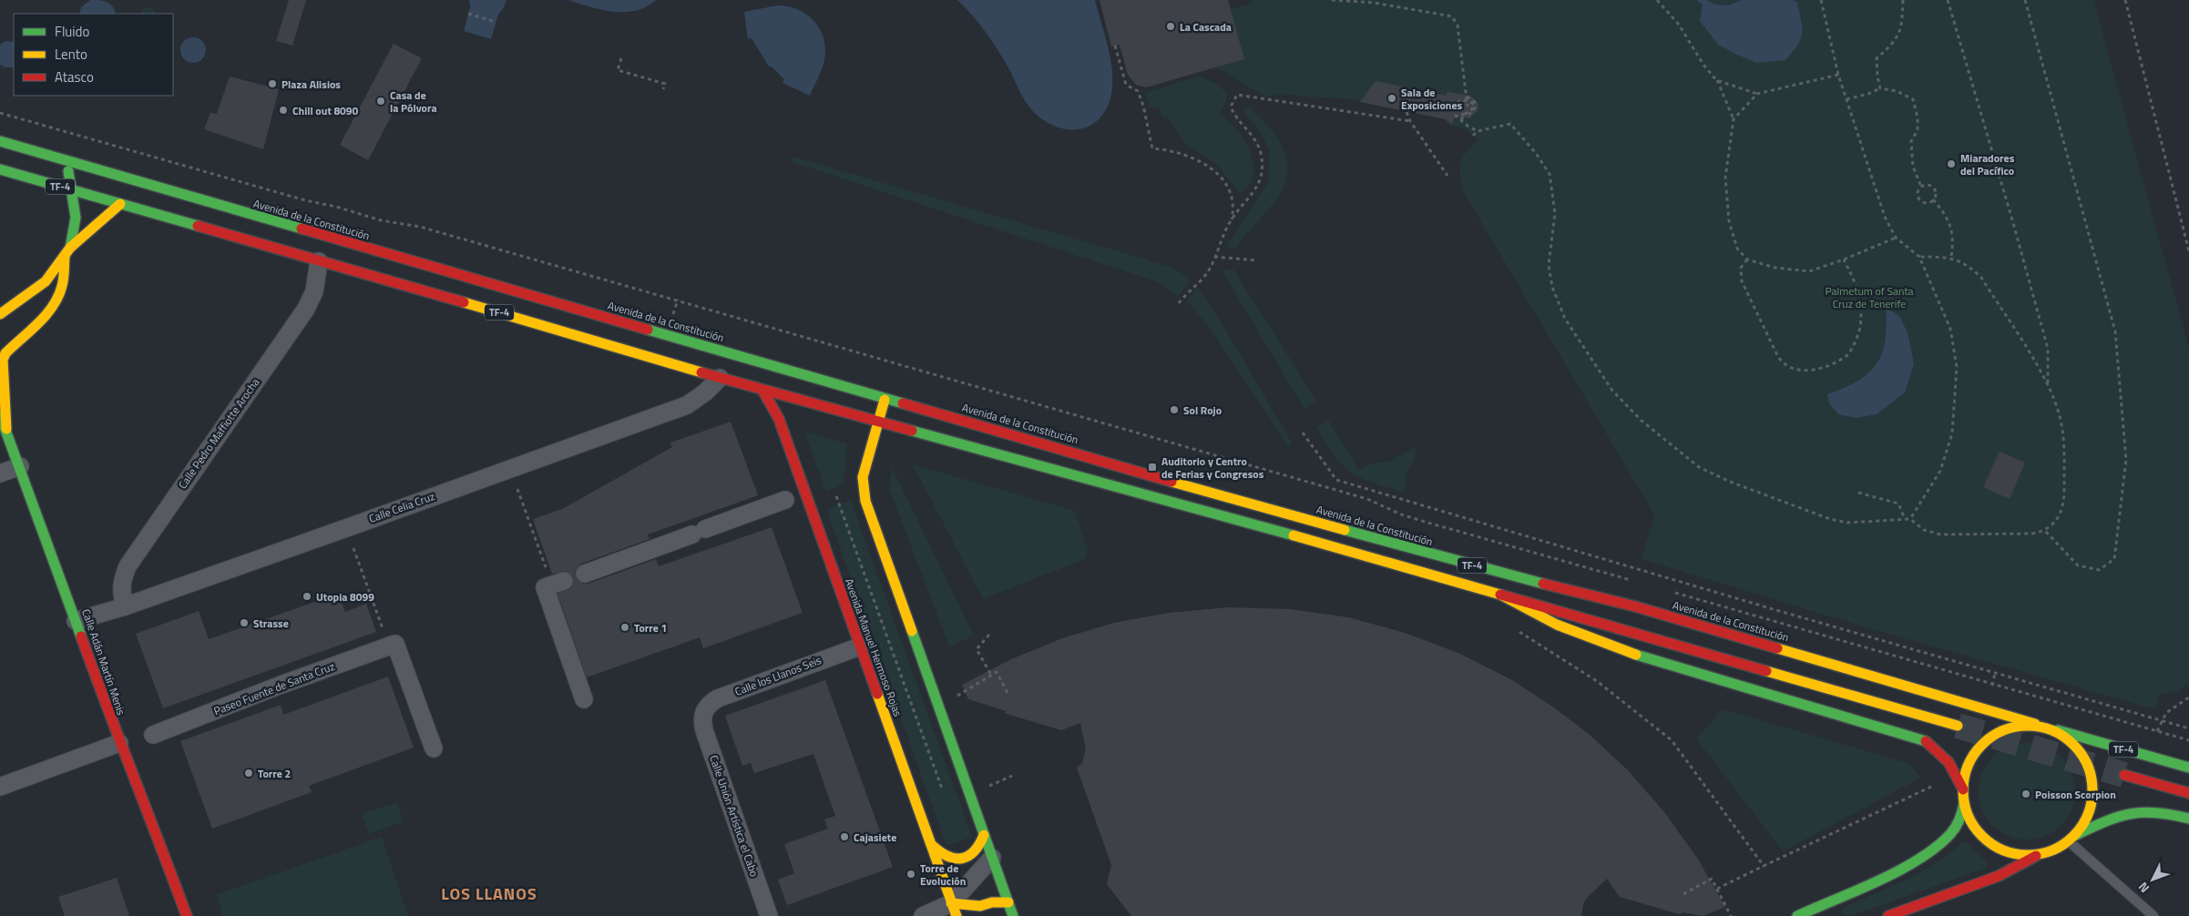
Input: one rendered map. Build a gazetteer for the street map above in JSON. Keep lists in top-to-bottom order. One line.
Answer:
{"streets":{"main road":["TF-4","Avenida de la Constitución","Avenida Manuel Hermoso Rojas","Calle Adán Martín Menis"],"street":["Calle Pedro Maffiotte Arocha","Calle Celia Cruz","Calle los Llanos Seis","Paseo Fuente de Santa Cruz","Calle Unión Artística el Cabo"]},"crossings":[["TF-4","Avenida de la Constitución"],["TF-4","Calle Pedro Maffiotte Arocha"],["TF-4","Calle Celia Cruz"],["TF-4","Avenida Manuel Hermoso Rojas"],["Calle Pedro Maffiotte Arocha","Calle Celia Cruz"],["Calle Celia Cruz","Calle Adán Martín Menis"],["Avenida Manuel Hermoso Rojas","Calle los Llanos Seis"],["Calle los Llanos Seis","Calle Unión Artística el Cabo"]],"districts":["LOS LLANOS"],"parks":["Palmetum of Santa Cruz de Tenerife"],"places":{"other":["La Cascada","Plaza Alisios","Sala de Exposiciones","Casa de la Pólvora","Chill out 8090","Miaradores del Pacífico","Sol Rojo","Utopia 8099","Strasse","Torre 1","Torre 2","Poisson Scorpion","Cajasiete","Torre de Evolución"],"transit":["Auditorio y Centro de Ferias y Congresos"]},"legend":["Fluido","Lento","Atasco"],"north":"bottom left"}
